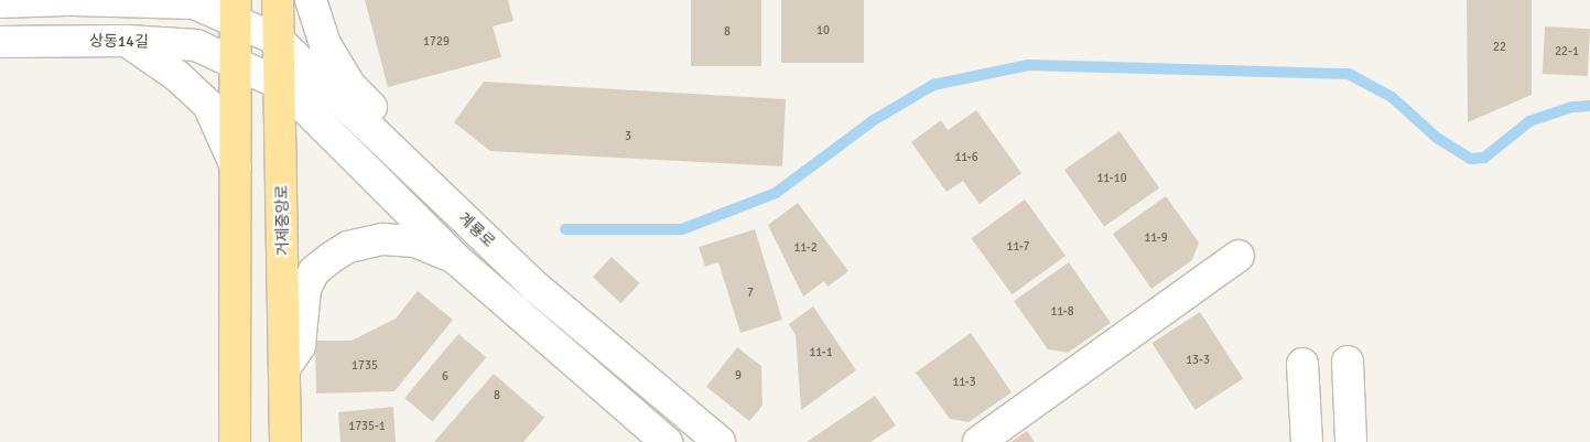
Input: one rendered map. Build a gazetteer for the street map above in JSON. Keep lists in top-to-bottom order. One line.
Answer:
{"streets":{"main road":["거제중앙로"],"street":["상동14길","계룡로"]},"crossings":[["거제중앙로","계룡로"]],"house_numbers":["10","8","1729","22","22-1","3","11-6","11-10","11-9","11-7","11-2","7","11-8","11-1","13-3","1735","9","6","11-3","8","1735-1"]}
